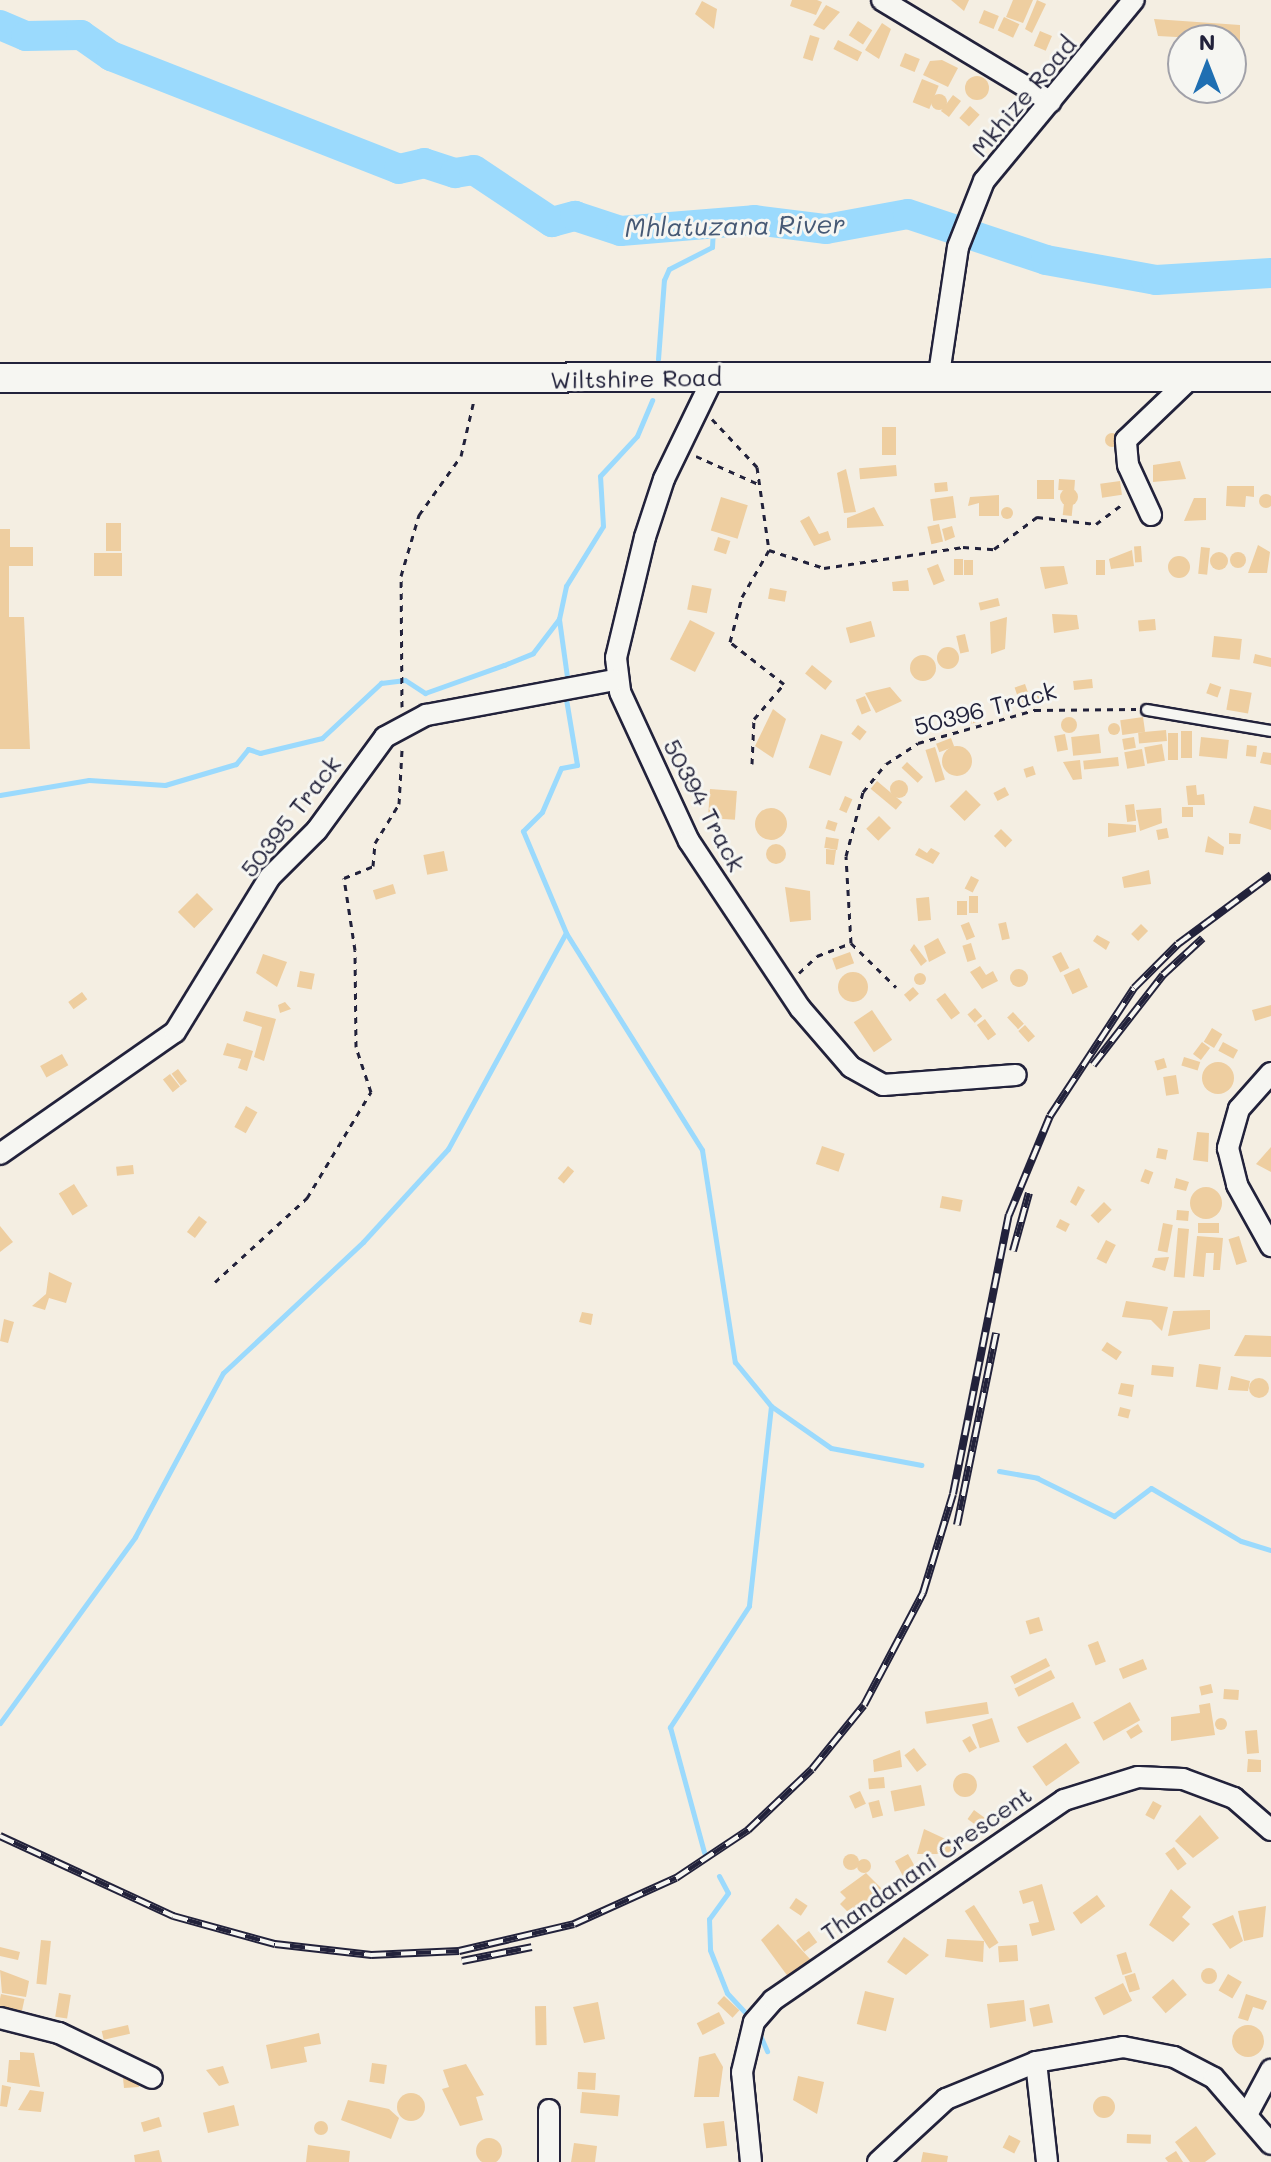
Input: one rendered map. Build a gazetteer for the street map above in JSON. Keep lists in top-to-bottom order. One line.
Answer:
{"streets":{"street":["Mkhize Road","Wiltshire Road","50394 Track","50395 Track","Thandanani Crescent"],"path":["50396 Track"]},"crossings":[["Mkhize Road","Wiltshire Road"]],"water":["Mhlatuzana River"],"north":"top"}
